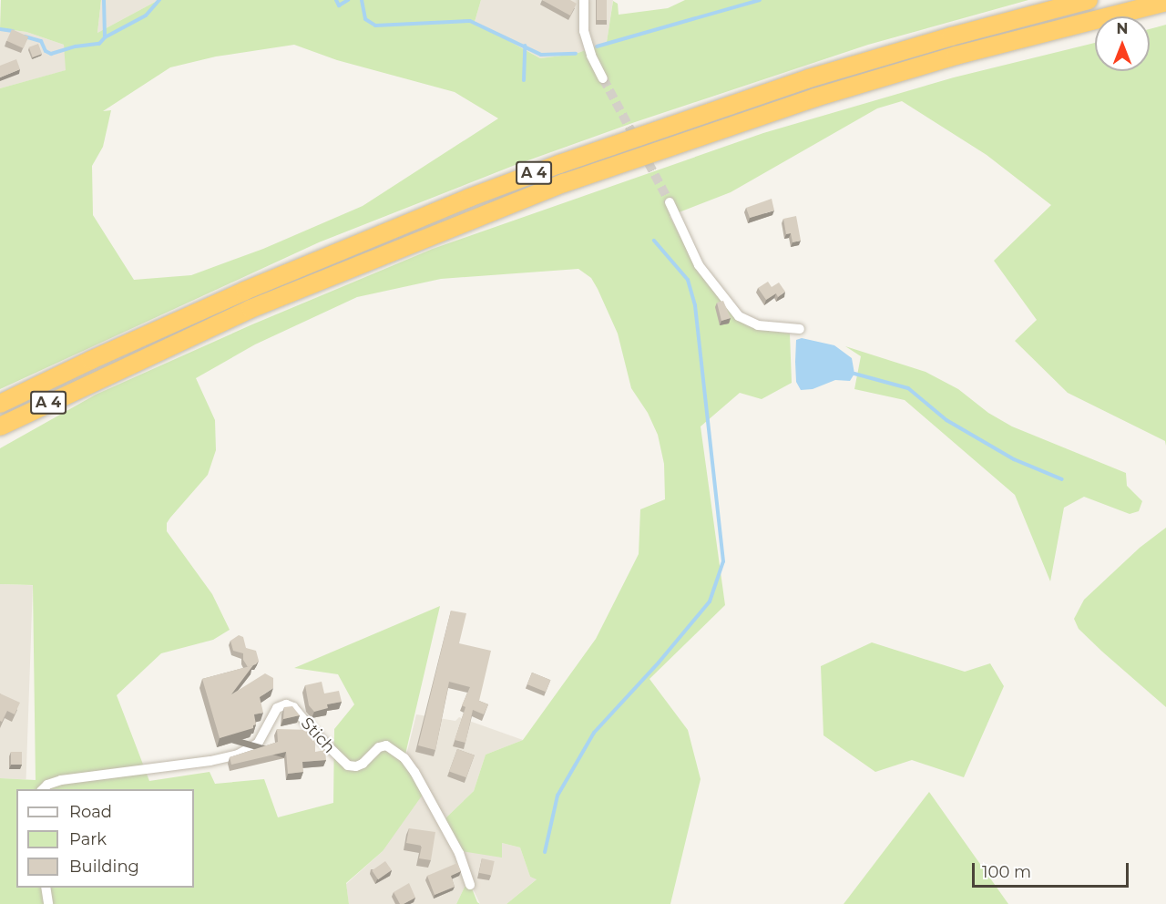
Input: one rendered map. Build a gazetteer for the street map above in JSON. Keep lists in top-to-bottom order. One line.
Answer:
{"streets":{"highway":["A 4"],"street":["Stich"]},"legend":["Road","Park","Building"],"scale_bar":"100 m","north":"top"}
